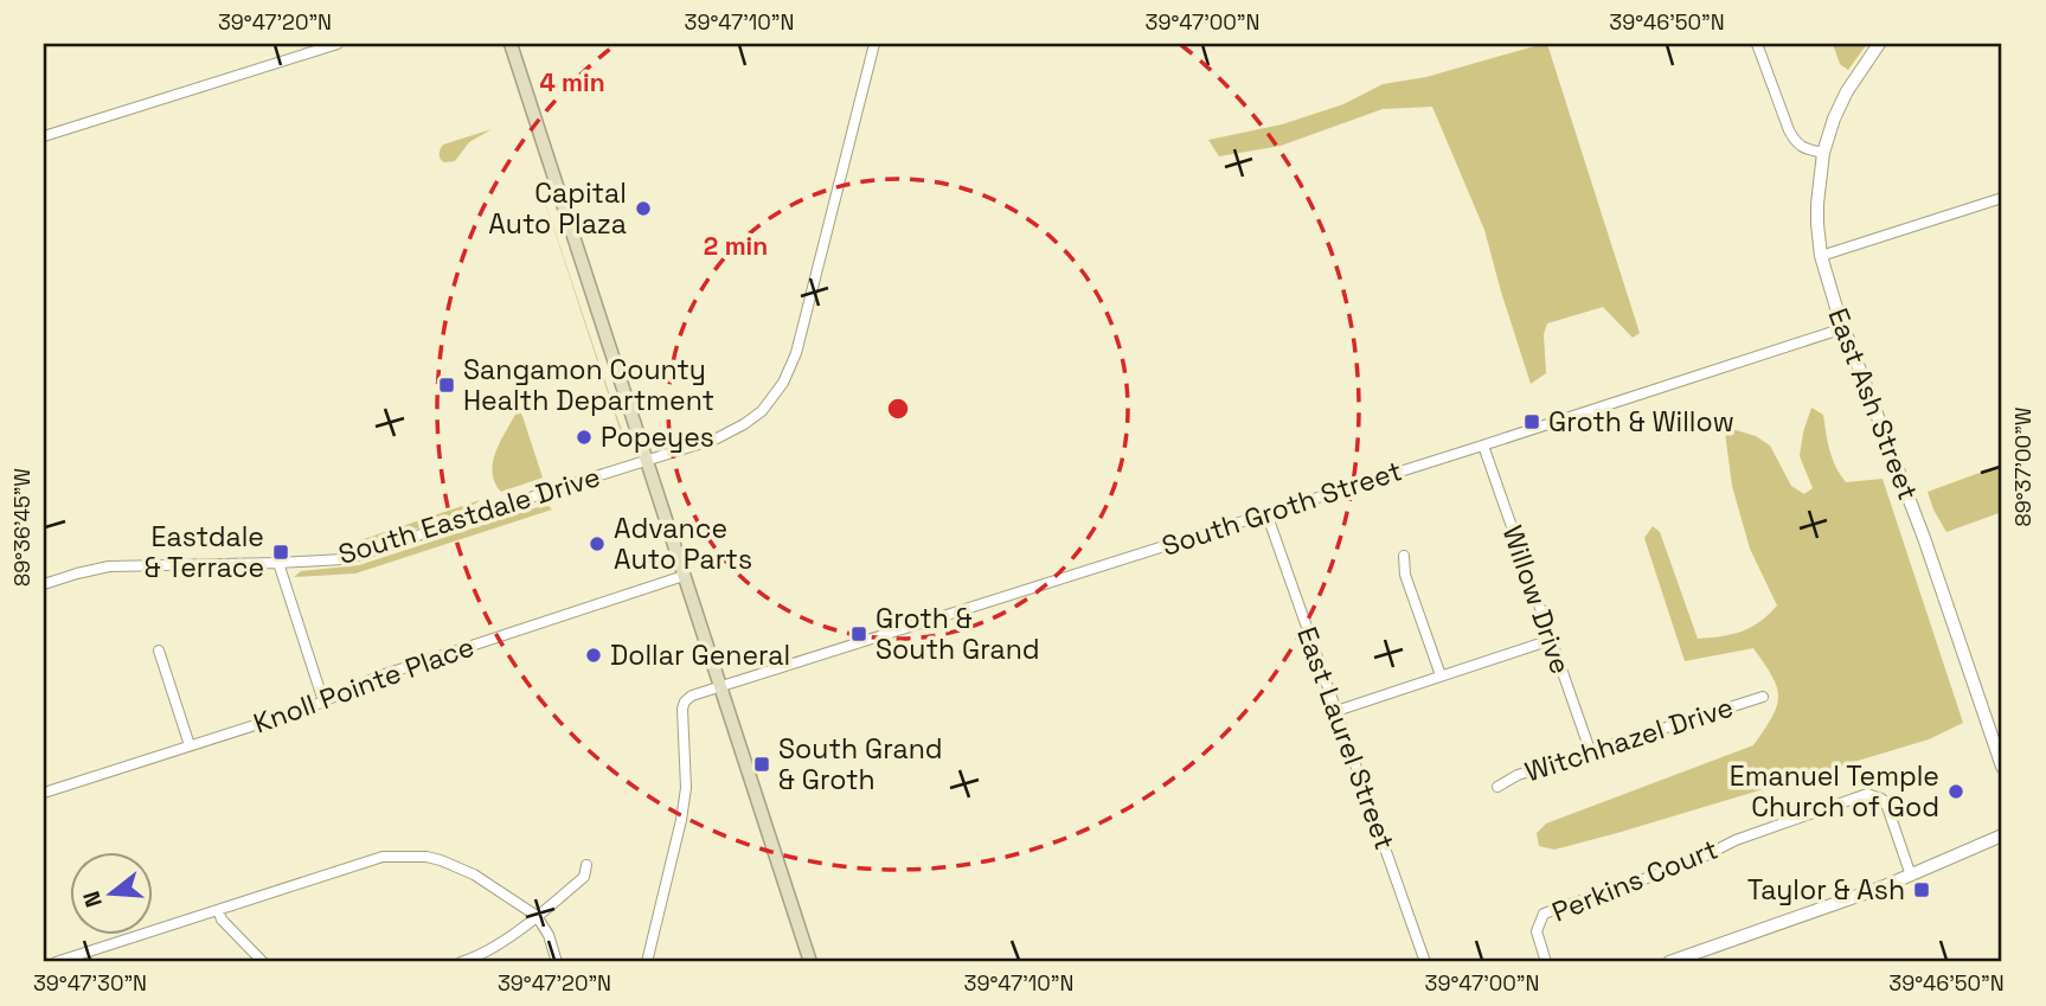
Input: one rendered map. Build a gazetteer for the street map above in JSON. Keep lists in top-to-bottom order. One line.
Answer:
{"streets":{"street":["East Ash Street","South Groth Street","South Eastdale Drive","Willow Drive","Knoll Pointe Place","East Laurel Street","Witchhazel Drive","Perkins Court"]},"crossings":[["East Ash Street","South Groth Street"],["South Groth Street","Willow Drive"],["South Groth Street","East Laurel Street"],["Willow Drive","Witchhazel Drive"]],"places":{"other":["Capital Auto Plaza","Popeyes","Advance Auto Parts","Dollar General","Emanuel Temple Church of God"],"transit":["Sangamon County Health Department","Groth & Willow","Eastdale & Terrace","Groth & South Grand","South Grand & Groth","Taylor & Ash"]},"north":"left","coordinates":["39°47'20\"N","39°47'10\"N","39°47'00\"N","39°46'50\"N","89°37'00\"W","89°36'45\"W","39°47'30\"N"],"rings":["4 min","2 min"]}
